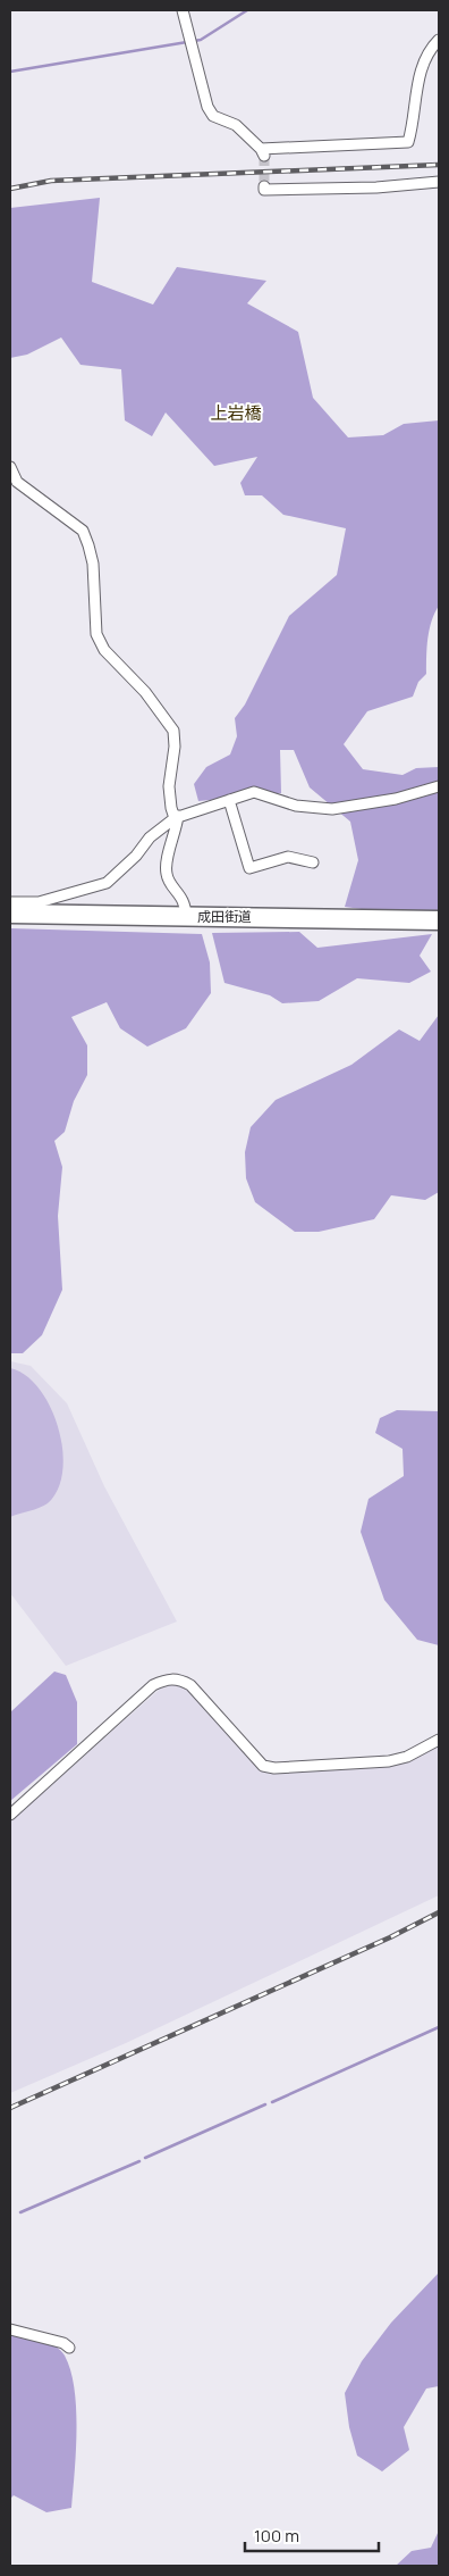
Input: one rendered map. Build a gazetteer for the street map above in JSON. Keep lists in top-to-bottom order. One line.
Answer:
{"streets":{"highway":["成田街道"]},"districts":["上岩橋"],"scale_bar":"100 m"}
